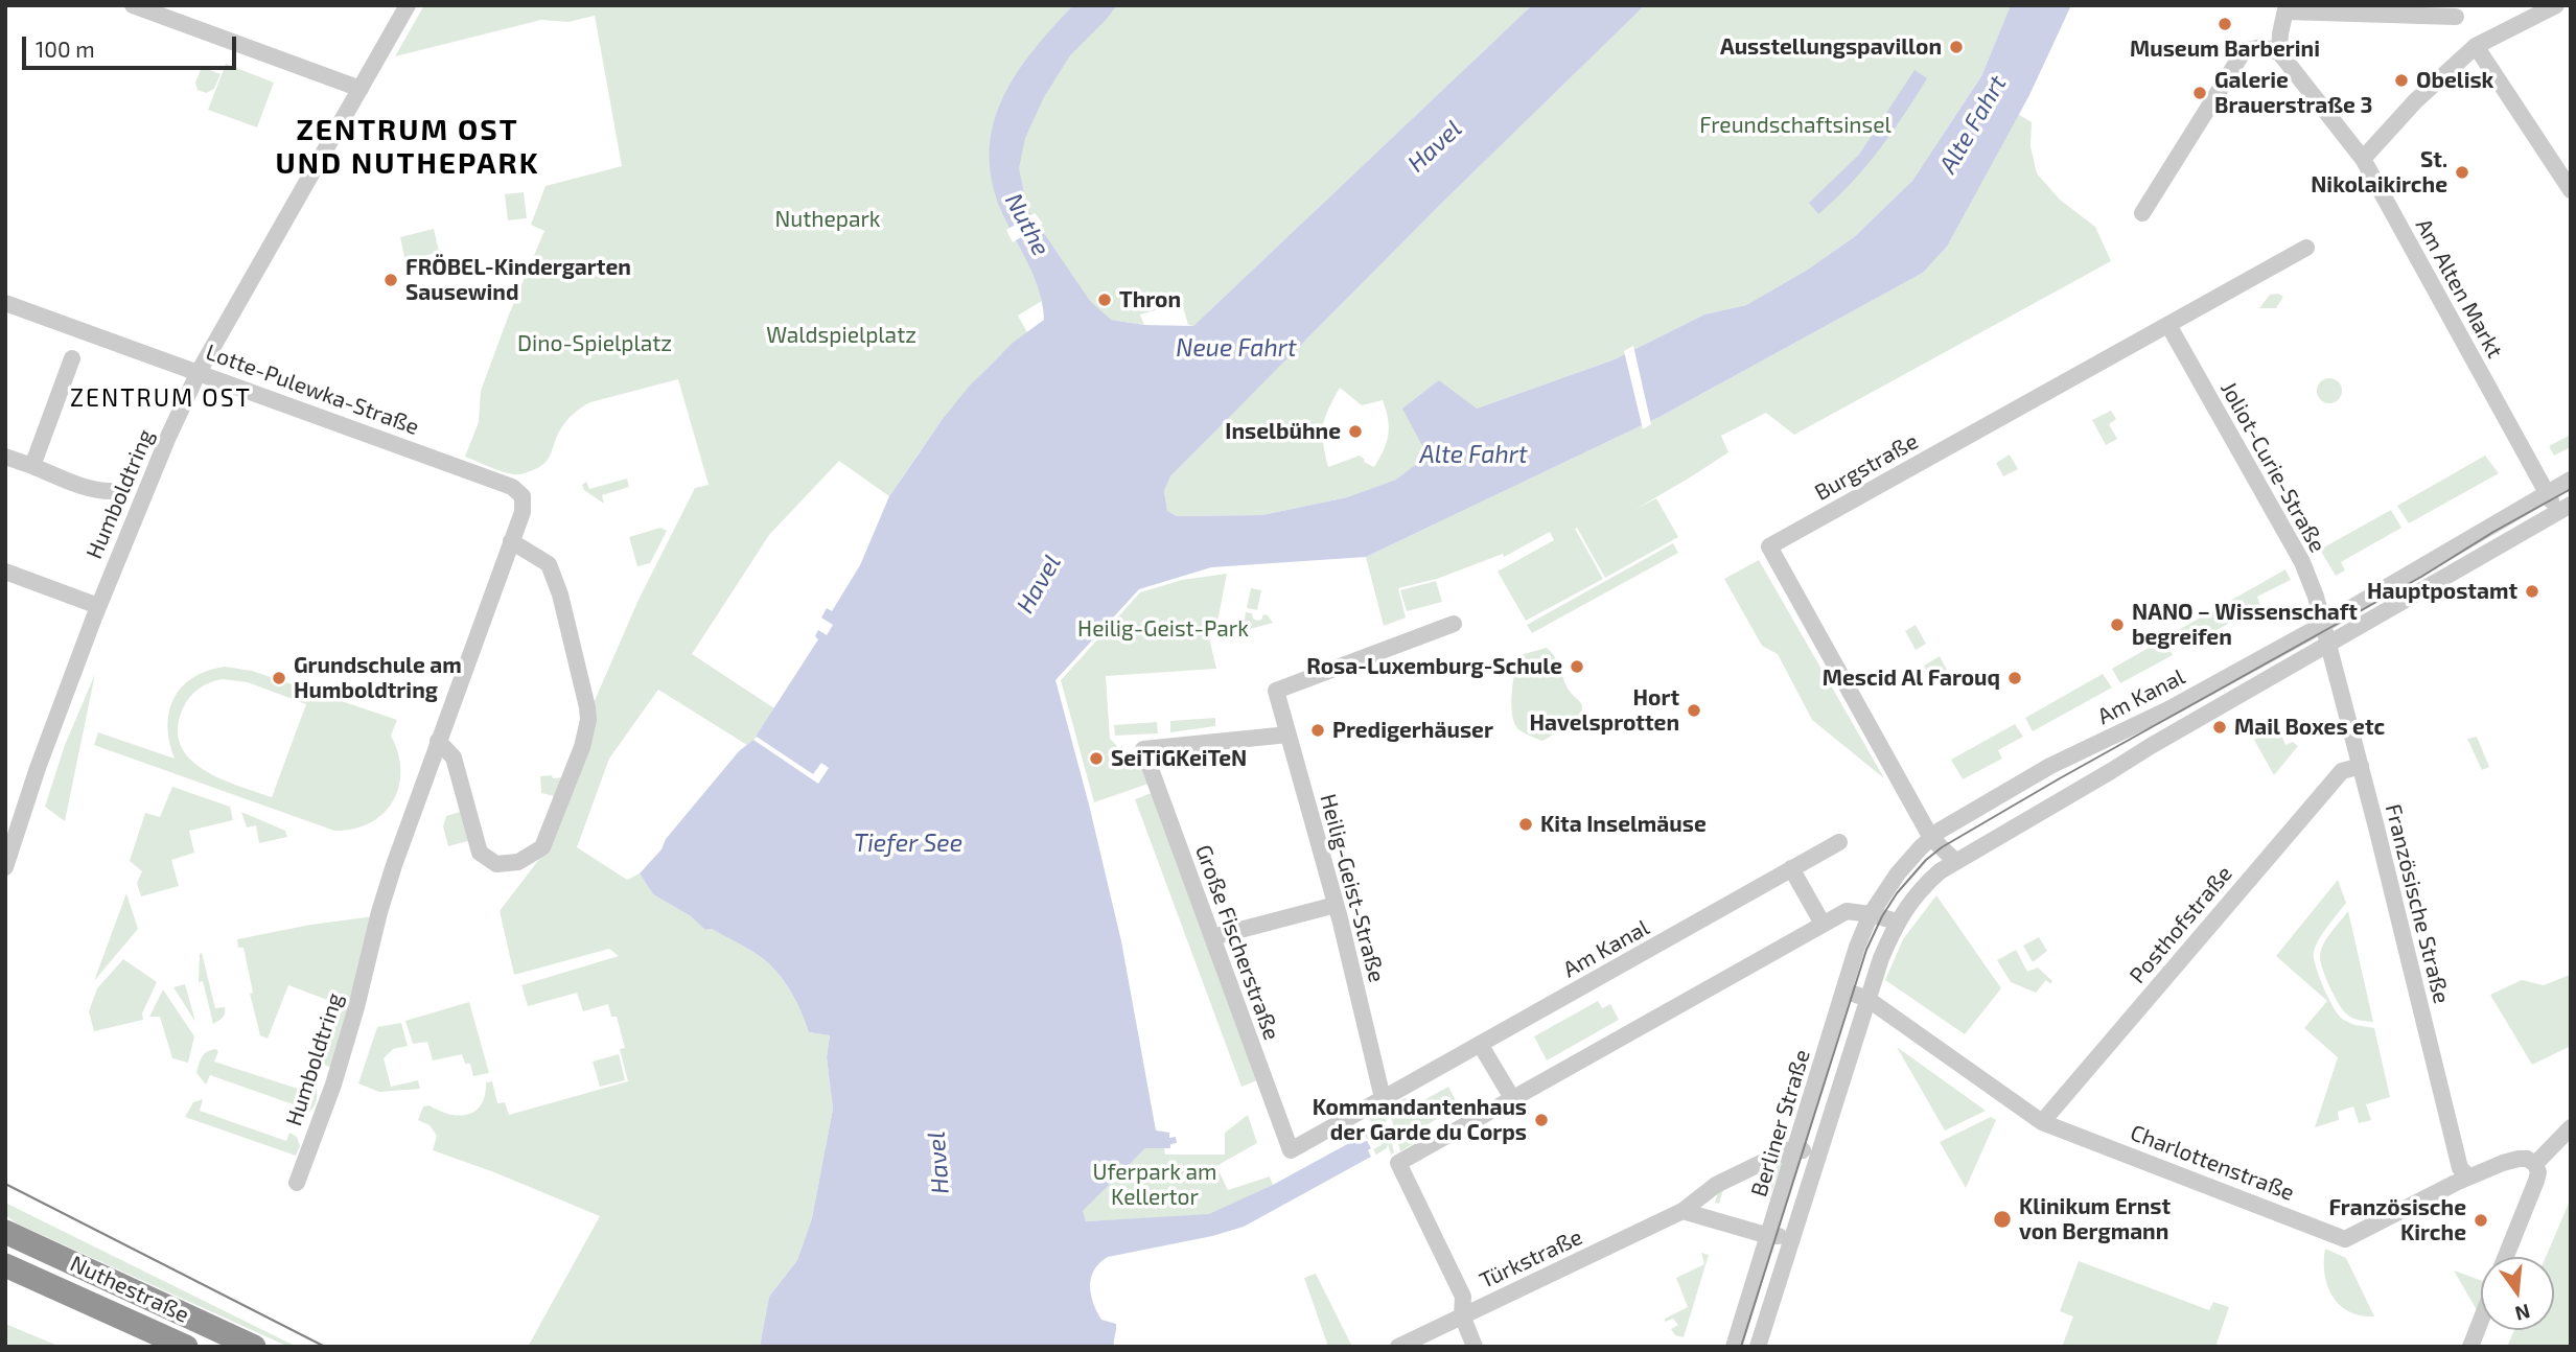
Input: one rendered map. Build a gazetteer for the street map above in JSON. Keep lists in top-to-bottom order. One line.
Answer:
{"streets":{"highway":["Nuthestraße"],"street":["Am Alten Markt","Lotte-Pulewka-Straße","Burgstraße","Joliot-Curie-Straße","Humboldtring","Am Kanal","Heilig-Geist-Straße","Französische Straße","Posthofstraße","Große Fischerstraße","Berliner Straße","Charlottenstraße","Türkstraße"]},"crossings":[["Am Alten Markt","Am Kanal"],["Lotte-Pulewka-Straße","Humboldtring"],["Burgstraße","Joliot-Curie-Straße"],["Burgstraße","Am Kanal"],["Joliot-Curie-Straße","Am Kanal"],["Joliot-Curie-Straße","Französische Straße"],["Am Kanal","Heilig-Geist-Straße"],["Am Kanal","Französische Straße"],["Am Kanal","Große Fischerstraße"],["Am Kanal","Berliner Straße"],["Heilig-Geist-Straße","Große Fischerstraße"],["Französische Straße","Posthofstraße"],["Französische Straße","Charlottenstraße"],["Posthofstraße","Charlottenstraße"],["Berliner Straße","Charlottenstraße"],["Berliner Straße","Türkstraße"]],"districts":["ZENTRUM OST UND NUTHEPARK","ZENTRUM OST"],"water":["Alte Fahrt","Havel","Nuthe","Neue Fahrt","Tiefer See"],"parks":["Freundschaftsinsel","Nuthepark","Waldspielplatz","Dino-Spielplatz","Heilig-Geist-Park","Uferpark am Kellertor"],"places":["Museum Barberini","Ausstellungspavillon","Obelisk","Galerie Brauerstraße 3","St. Nikolaikirche","FRÖBEL-Kindergarten Sausewind","Thron","Inselbühne","Hauptpostamt","NANO – Wissenschaft begreifen","Rosa-Luxemburg-Schule","Grundschule am Humboldtring","Mescid Al Farouq","Hort Havelsprotten","Mail Boxes etc","Predigerhäuser","SeiTiGKeiTeN","Kita Inselmäuse","Kommandantenhaus der Garde du Corps","Klinikum Ernst von Bergmann","Französische Kirche"],"scale_bar":"100 m","north":"bottom"}
